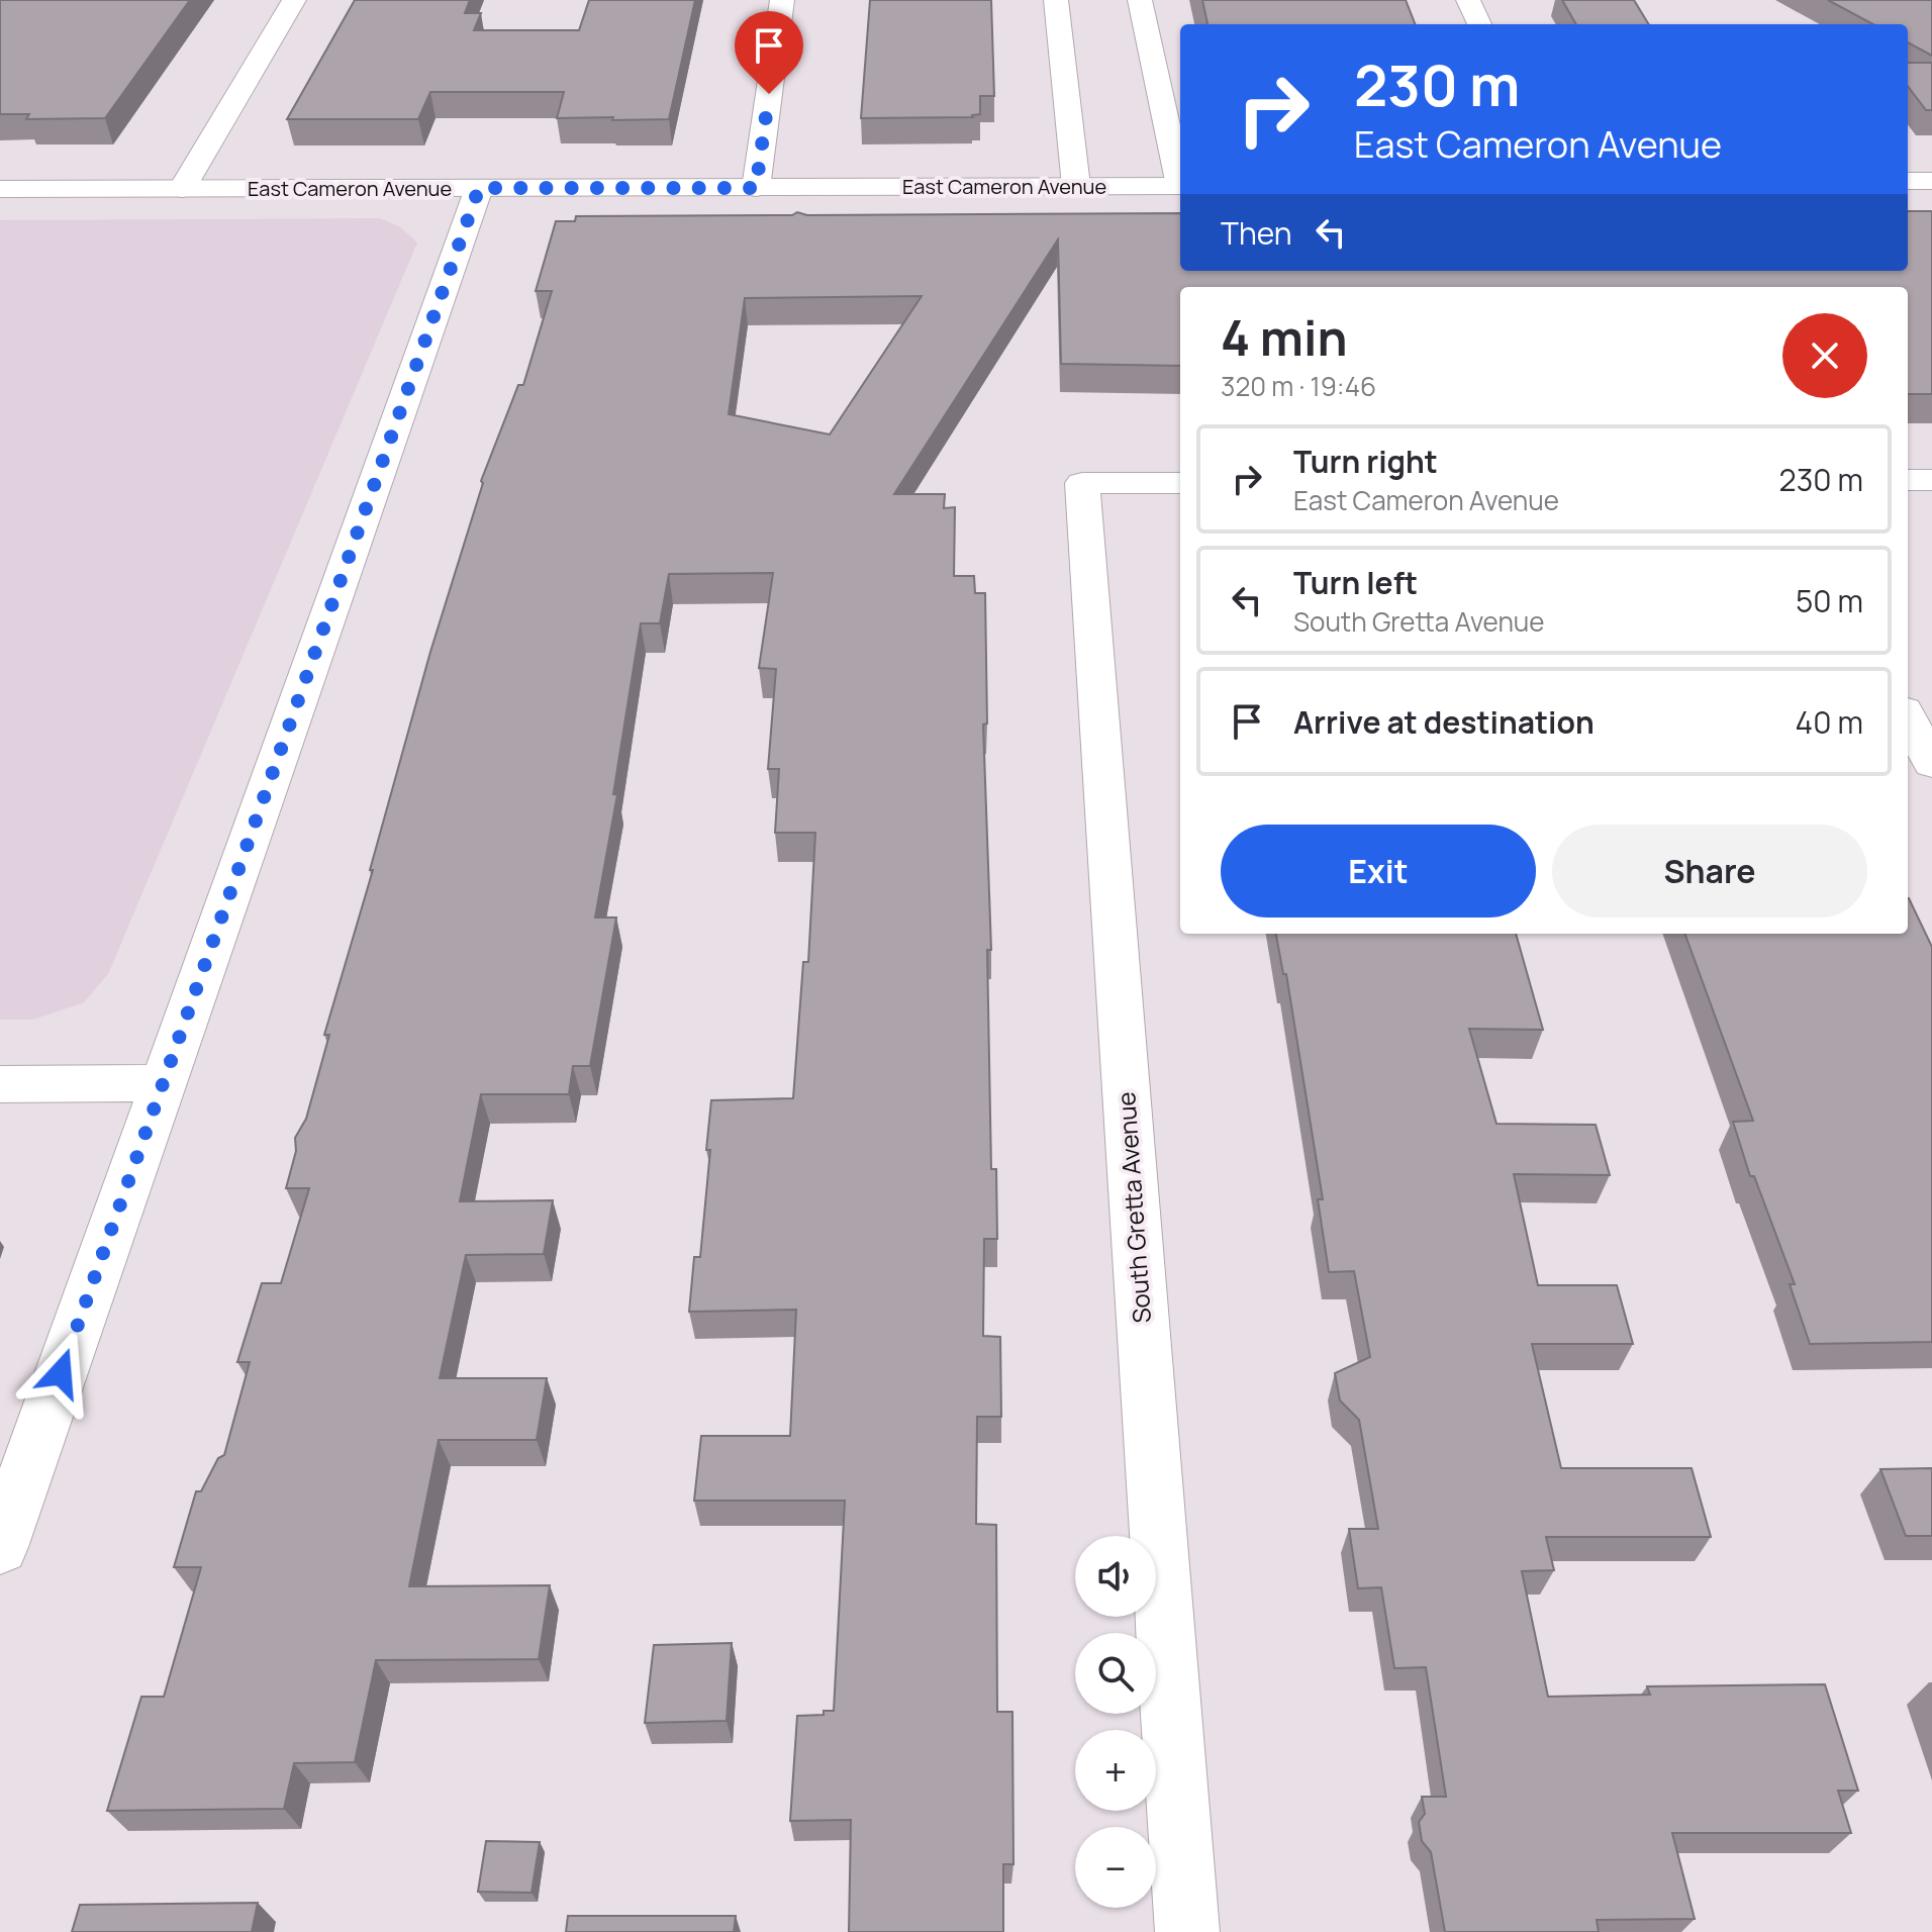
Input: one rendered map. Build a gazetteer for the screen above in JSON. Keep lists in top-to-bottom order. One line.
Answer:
{"streets":{"street":["East Cameron Avenue","South Gretta Avenue"]},"page":{"turn":["230 m","East Cameron Avenue"],"then":"Then","heading":["4 min","320 m · 19:46"],"list":[{"name":"Turn right","note":"East Cameron Avenue","value":"230 m"},{"name":"Turn left","note":"South Gretta Avenue","value":"50 m"},{"name":"Arrive at destination","value":"40 m"}],"buttons":["Exit","Share"],"map_buttons":["+","−"]}}
